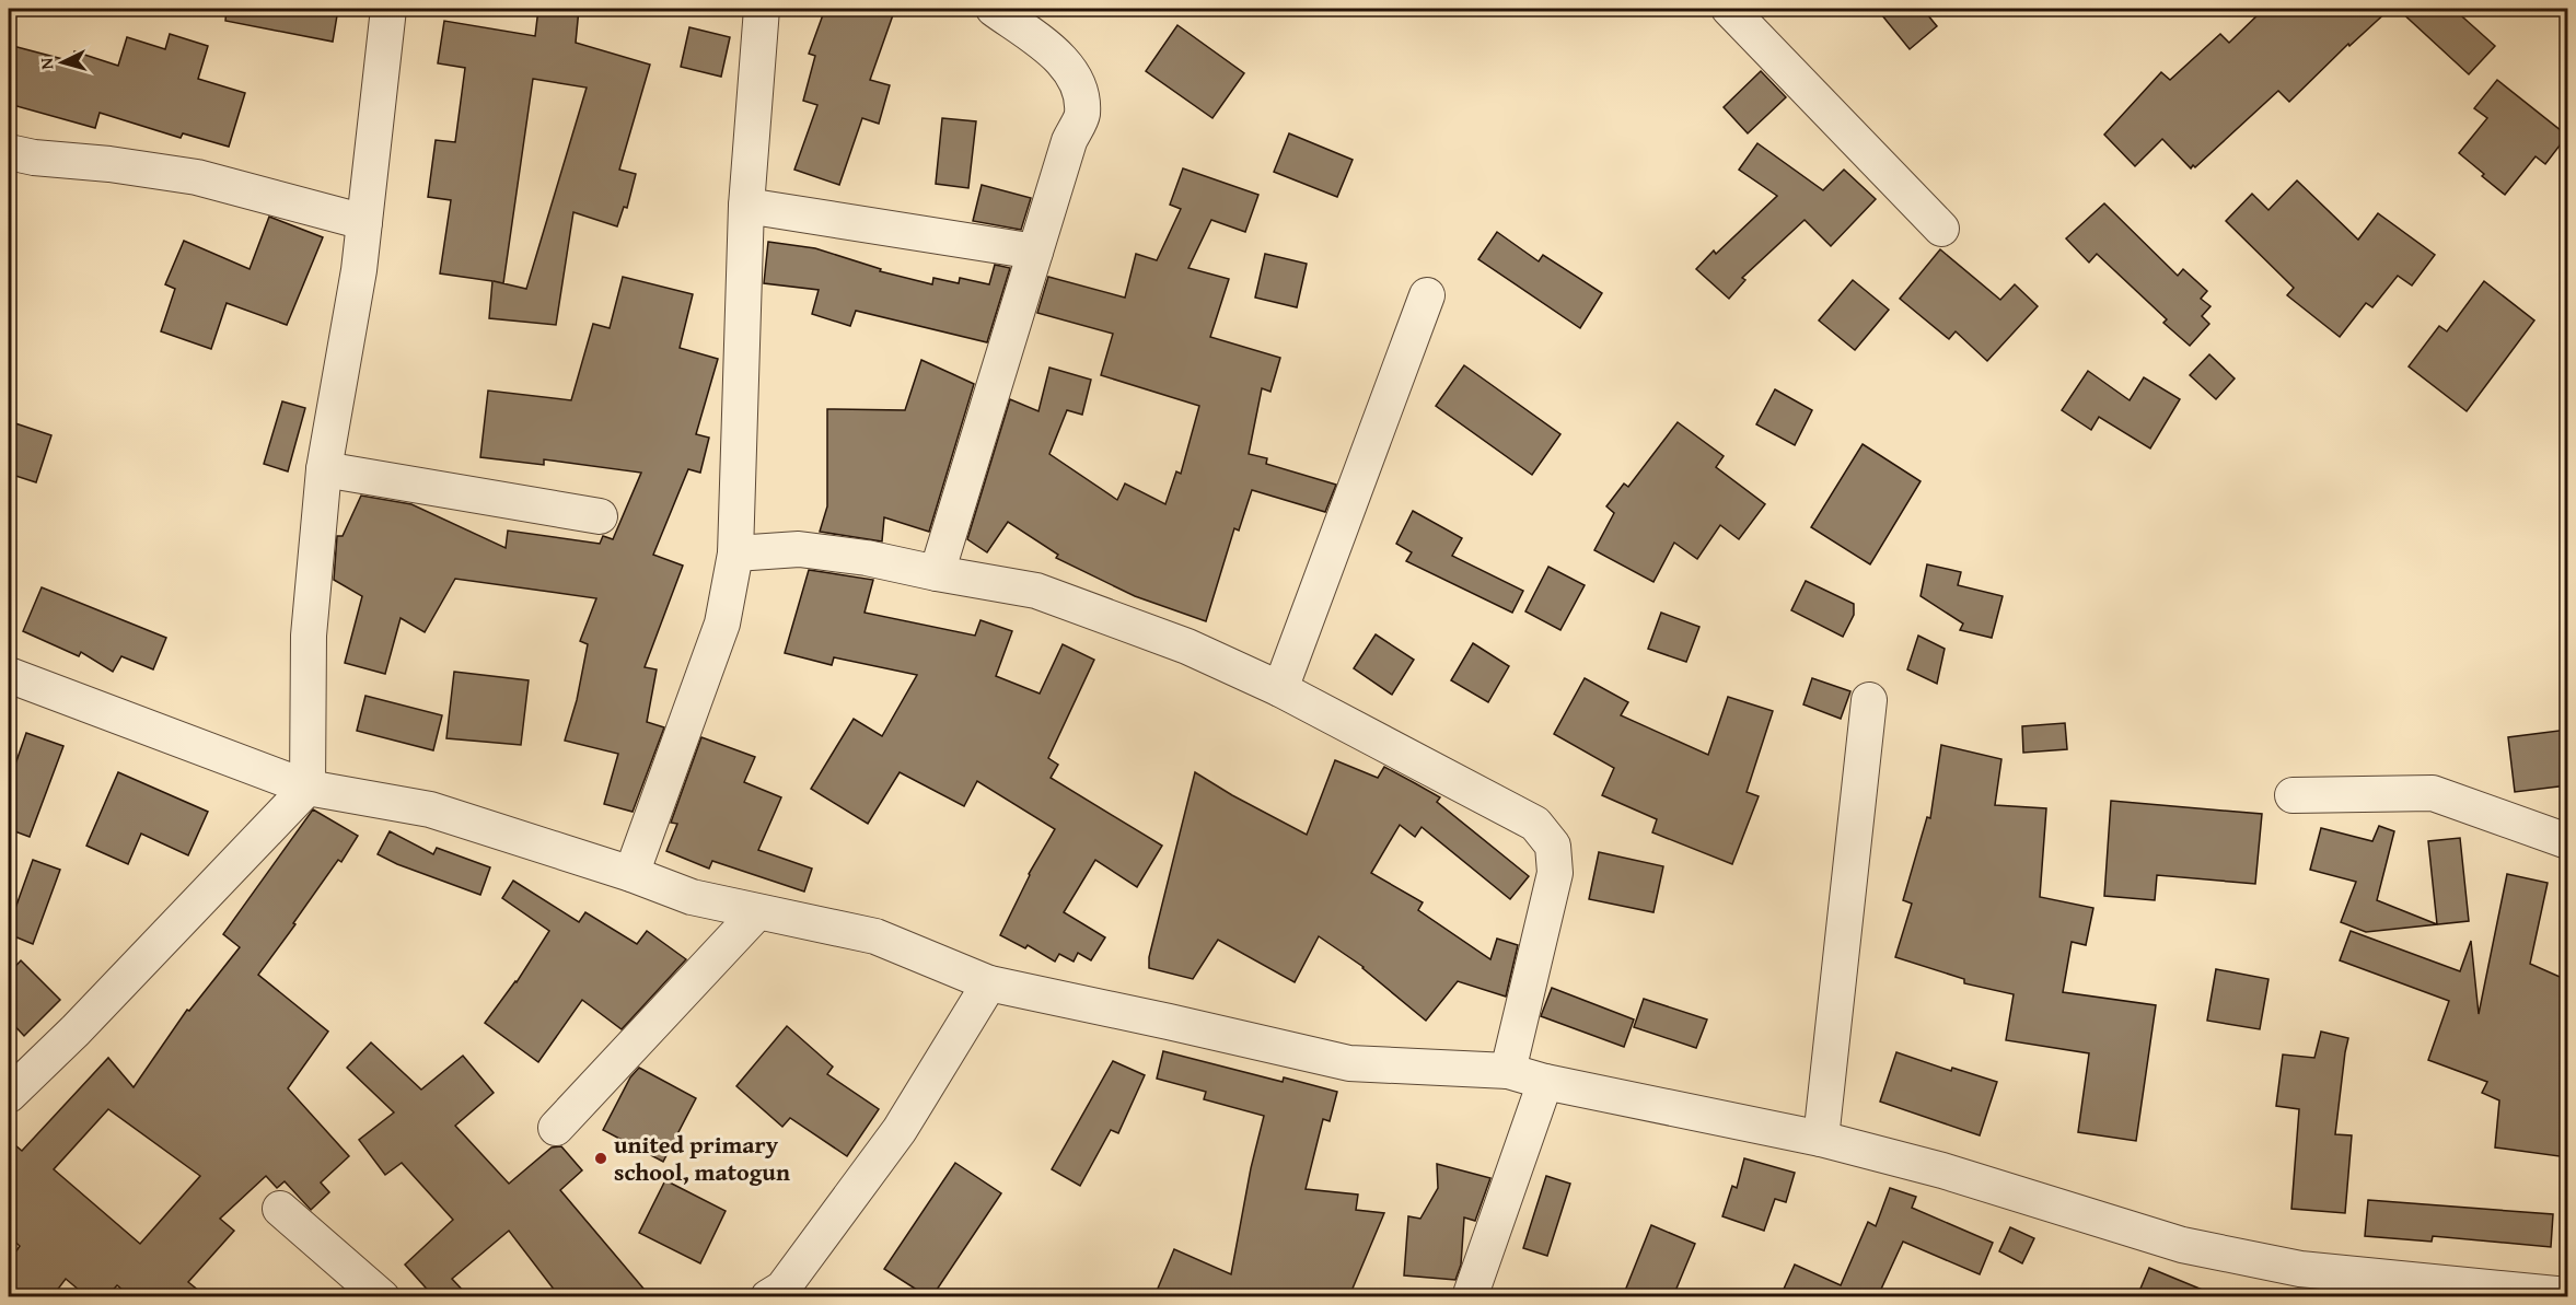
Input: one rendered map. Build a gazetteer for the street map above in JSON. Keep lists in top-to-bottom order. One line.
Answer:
{"places":["united primary school, matogun"],"north":"left"}
